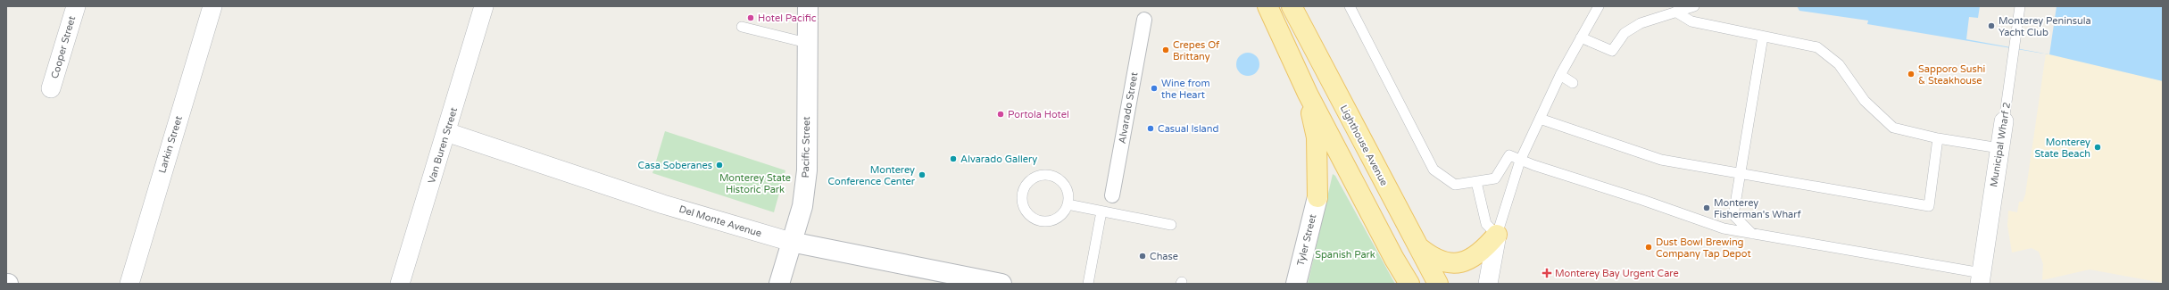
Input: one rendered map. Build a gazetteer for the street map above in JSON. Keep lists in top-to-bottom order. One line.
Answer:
{"streets":{"main road":["Lighthouse Avenue","Pacific Street","Del Monte Avenue","Tyler Street"],"street":["Cooper Street","Alvarado Street","Larkin Street","Municipal Wharf 2","Van Buren Street"]},"crossings":[["Van Buren Street","Del Monte Avenue"],["Pacific Street","Del Monte Avenue"]],"parks":["Monterey State Historic Park","Spanish Park"],"places":{"other":["Hotel Pacific","Monterey Peninsula Yacht Club","Crepes Of Brittany","Sapporo Sushi & Steakhouse","Wine from the Heart","Portola Hotel","Casual Island","Monterey State Beach","Alvarado Gallery","Casa Soberanes","Monterey Conference Center","Monterey Fisherman's Wharf","Dust Bowl Brewing Company Tap Depot","Chase"],"health":["Monterey Bay Urgent Care"]}}
